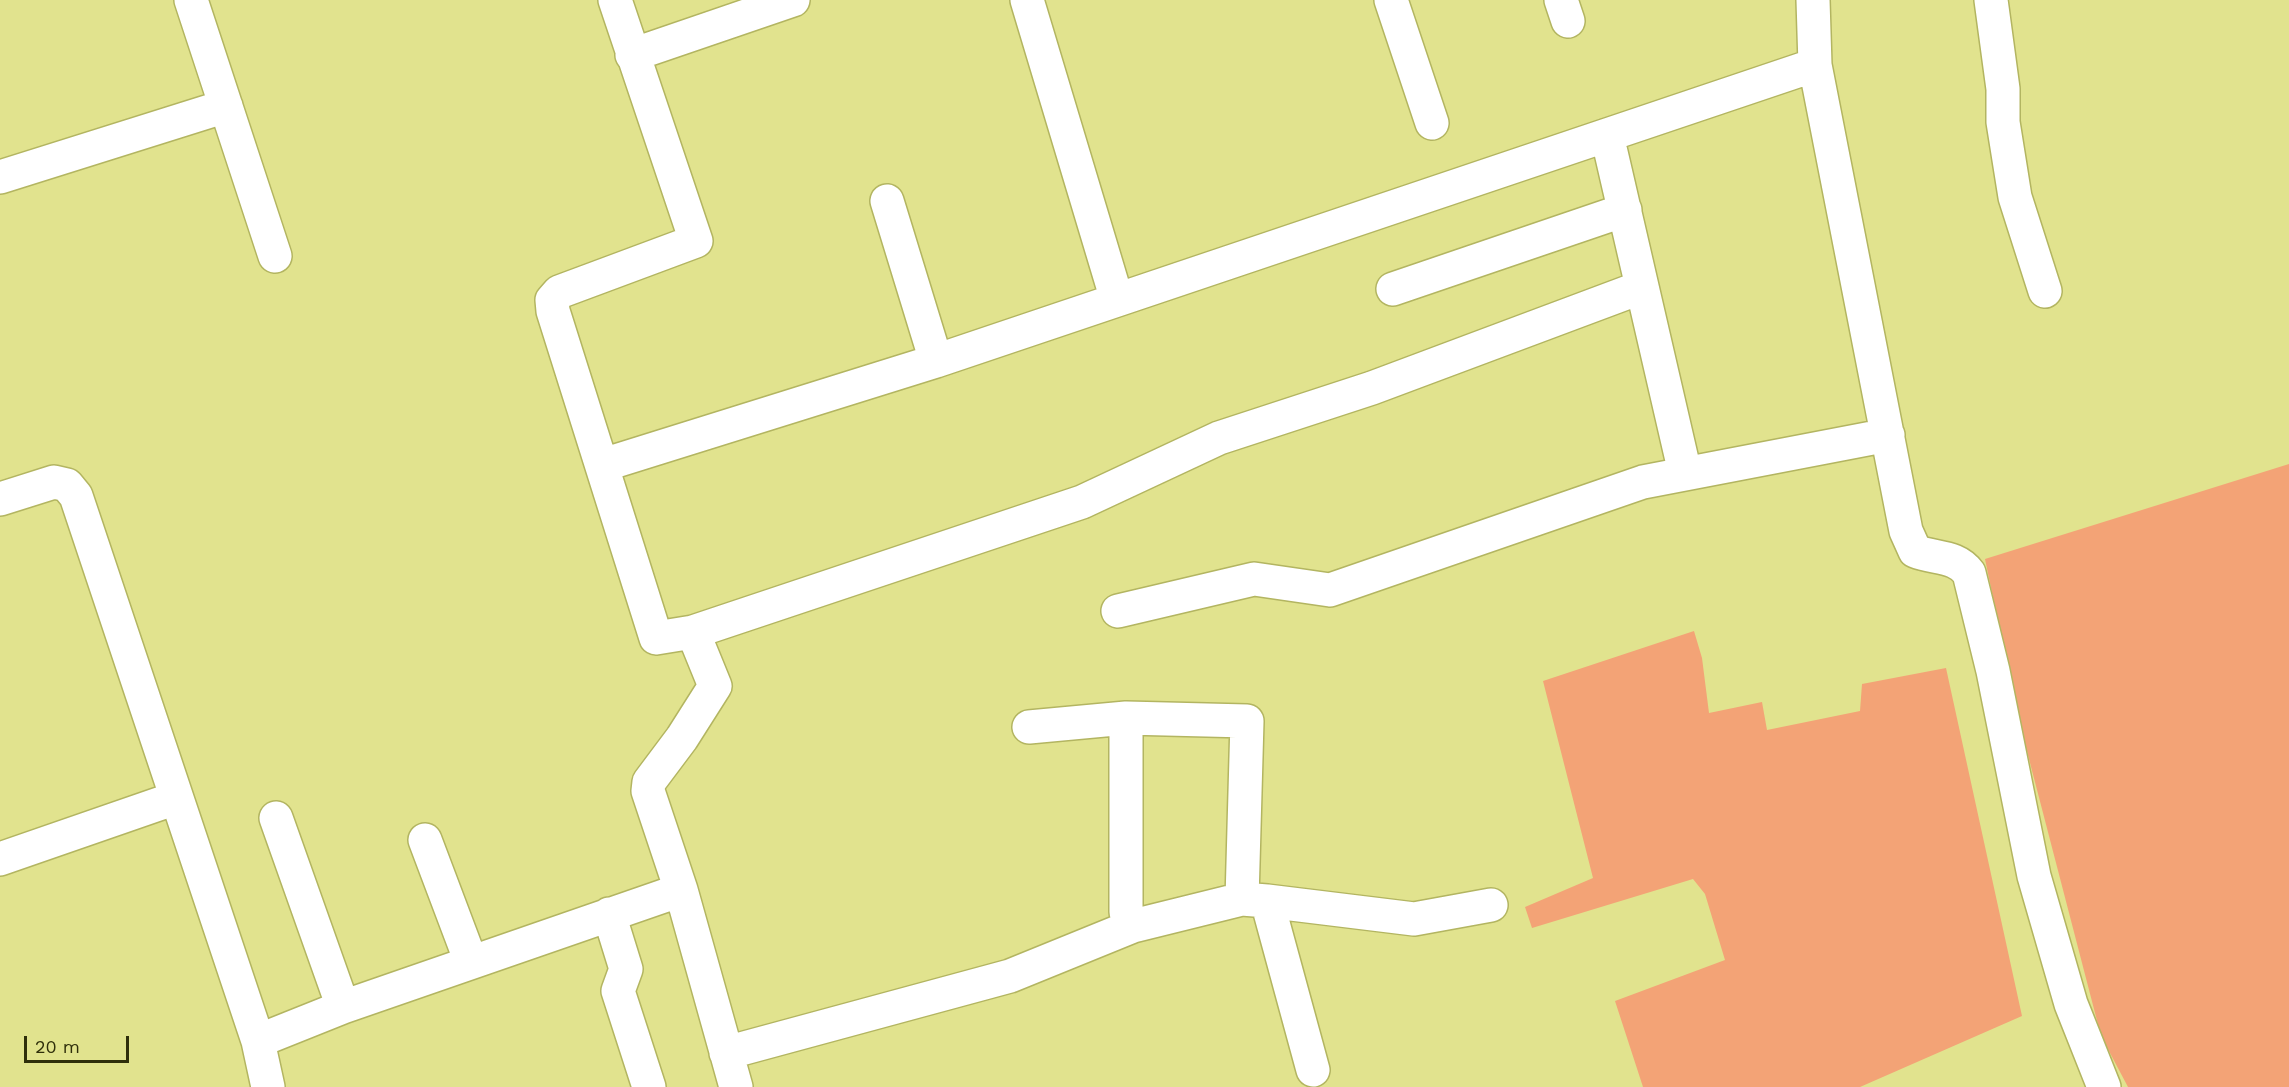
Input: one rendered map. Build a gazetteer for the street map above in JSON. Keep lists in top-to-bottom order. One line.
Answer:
{"scale_bar":"20 m"}
